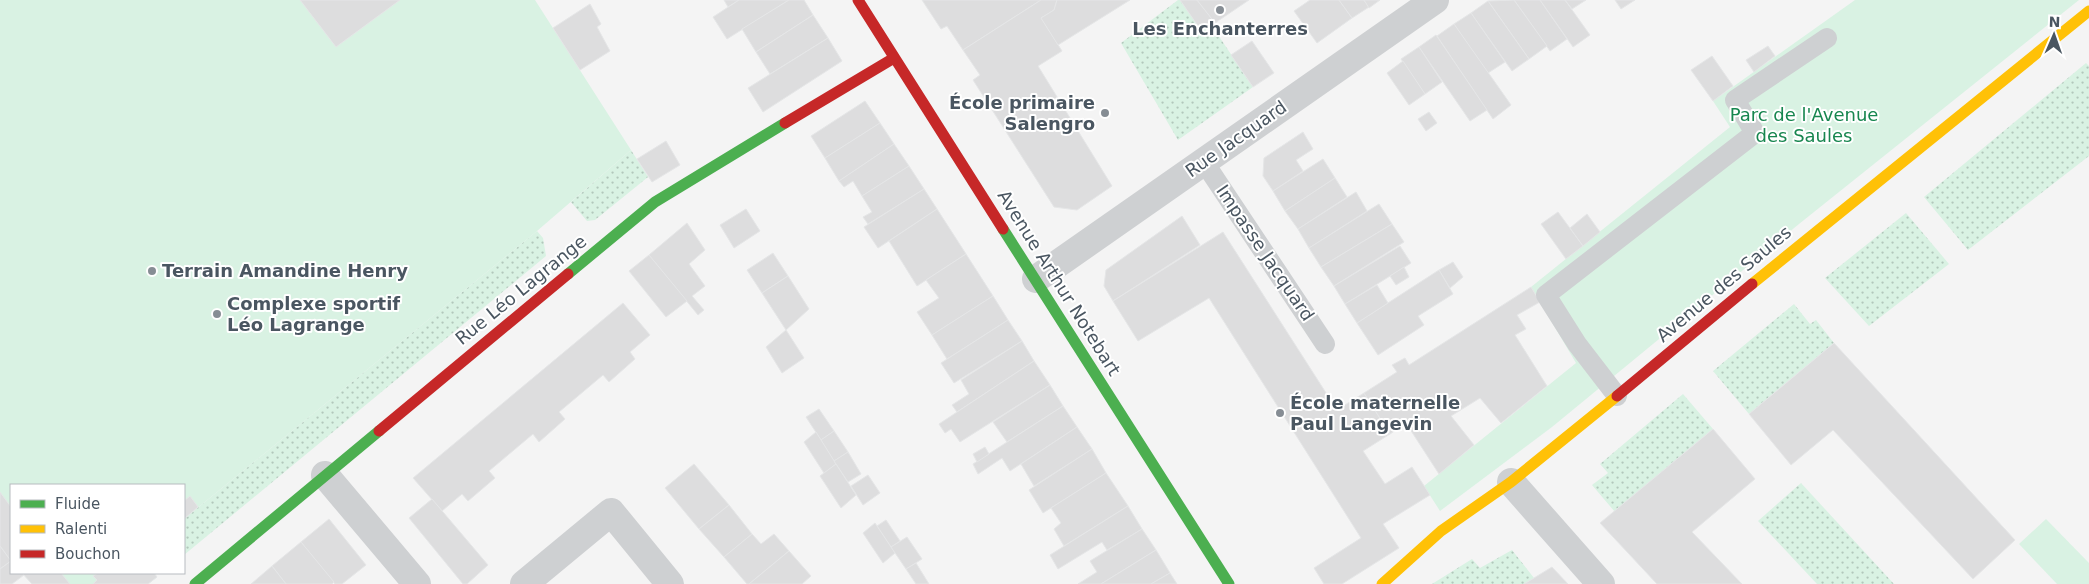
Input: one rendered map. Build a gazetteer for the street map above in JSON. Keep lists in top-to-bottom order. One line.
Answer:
{"streets":{"street":["Rue Jacquard","Avenue Arthur Notebart","Avenue des Saules","Rue Léo Lagrange"],"lane":["Impasse Jacquard"]},"crossings":[["Rue Jacquard","Impasse Jacquard"],["Rue Jacquard","Avenue Arthur Notebart"],["Avenue Arthur Notebart","Rue Léo Lagrange"]],"parks":["Parc de l'Avenue des Saules"],"places":["Les Enchanterres","École primaire Salengro","Terrain Amandine Henry","Complexe sportif Léo Lagrange","École maternelle Paul Langevin"],"legend":["Fluide","Ralenti","Bouchon"],"north":"top"}
